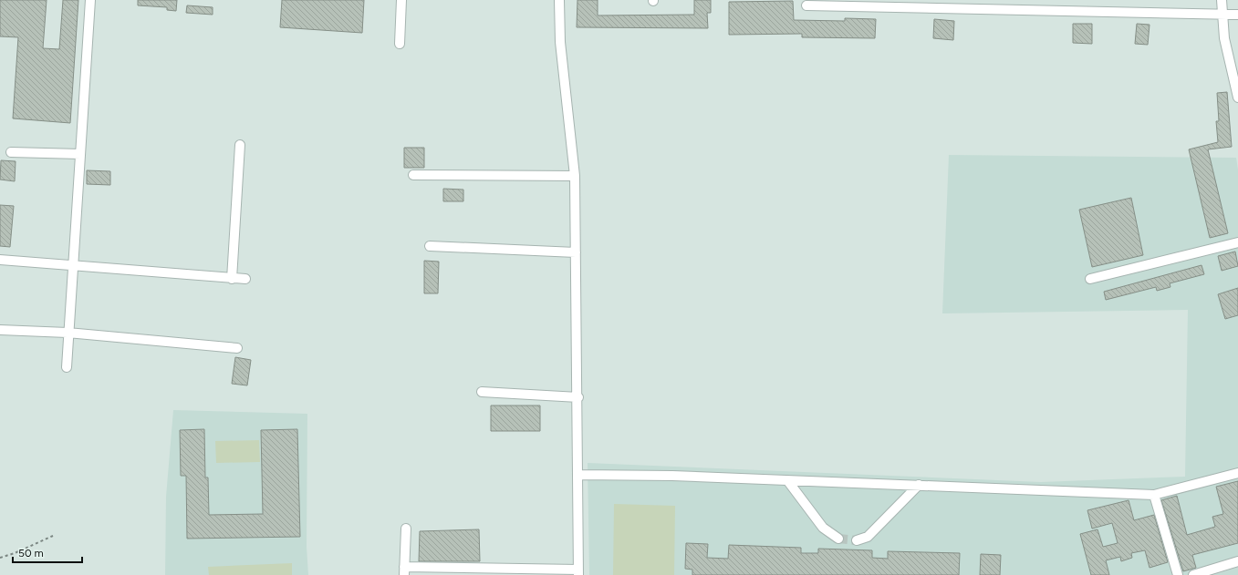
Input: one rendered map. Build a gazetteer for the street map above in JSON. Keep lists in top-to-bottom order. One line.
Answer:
{"scale_bar":"50 m"}
